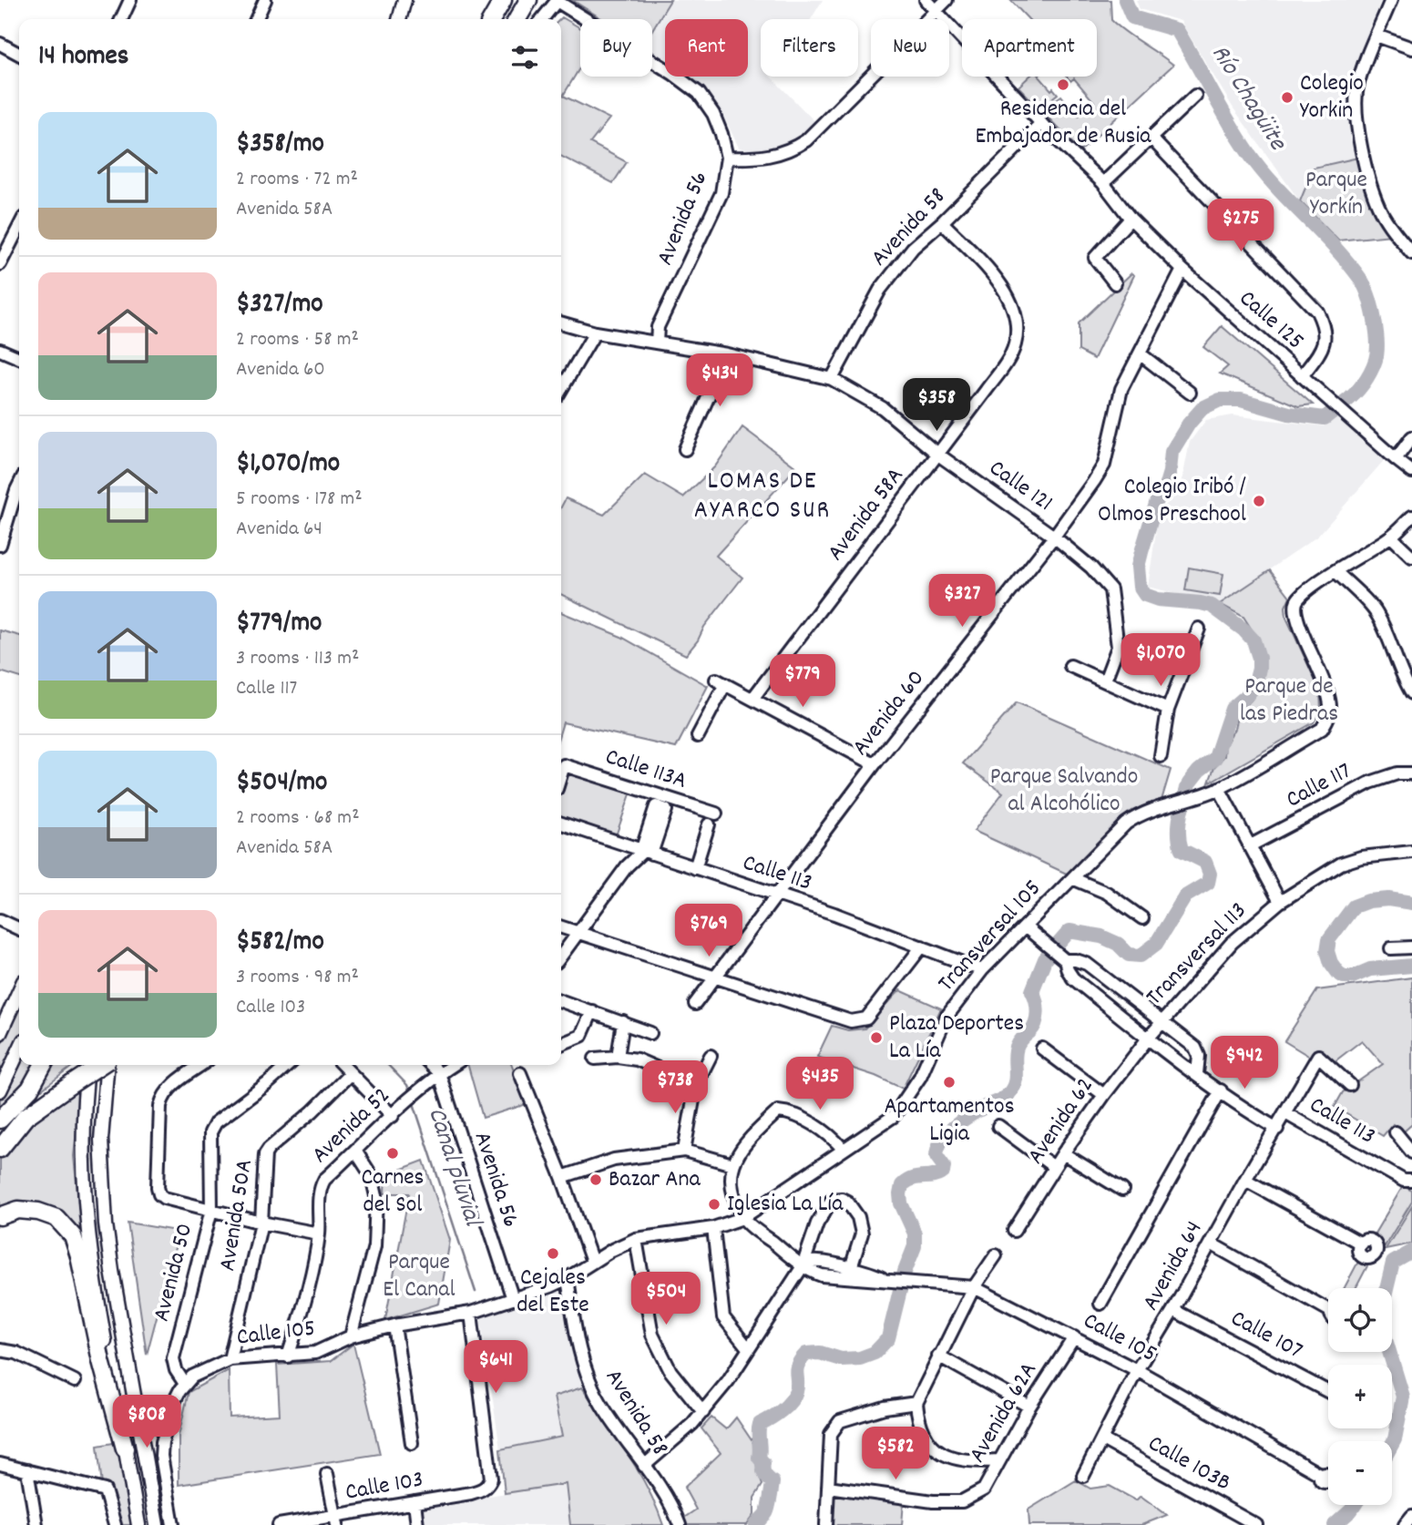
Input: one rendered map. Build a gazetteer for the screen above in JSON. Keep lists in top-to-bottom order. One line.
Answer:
{"streets":{"street":["Avenida 56","Avenida 58","Calle 125","Calle 121","Avenida 58A","Avenida 60","Calle 113A","Calle 117","Calle 113","Transversal 105","Transversal 113","Avenida 62","Avenida 52","Avenida 50A","Avenida 64","Avenida 50","Calle 105","Calle 107","Avenida 62A","Calle 103B","Calle 103"]},"crossings":[["Avenida 56","Calle 125"],["Avenida 56","Calle 121"],["Avenida 56","Avenida 52"],["Avenida 56","Calle 105"],["Avenida 58","Calle 125"],["Avenida 58","Calle 121"],["Avenida 58","Avenida 58A"],["Avenida 58","Calle 105"],["Calle 125","Avenida 60"],["Calle 121","Avenida 58A"],["Calle 121","Avenida 60"],["Avenida 60","Calle 113"],["Calle 113","Transversal 105"],["Calle 113","Transversal 113"],["Calle 113","Avenida 62"],["Calle 113","Avenida 64"],["Transversal 105","Calle 105"],["Transversal 113","Avenida 62"],["Avenida 52","Calle 105"],["Avenida 50A","Calle 105"],["Avenida 64","Calle 105"],["Avenida 64","Calle 107"],["Avenida 64","Calle 103B"],["Avenida 50","Calle 105"],["Calle 105","Avenida 62A"],["Calle 105","Calle 103"]],"districts":["LOMAS DE AYARCO SUR"],"water":["Río Chagüite","Canal pluvial"],"parks":["Parque Yorkín","Parque de las Piedras","Parque Salvando al Alcohólico","Parque El Canal"],"places":["Residencia del Embajador de Rusia","Colegio Yorkin","Colegio Iribó / Olmos Preschool","Plaza Deportes La Lía","Apartamentos Ligia","Carnes del Sol","Bazar Ana","Iglesia La Lía","Cejales del Este"],"page":{"chip":["Buy","Rent","Filters","New","Apartment"],"heading":"14 homes","list":[{"name":"$358/mo","note":"2 rooms · 72 m² · Avenida 58A"},{"name":"$327/mo","note":"2 rooms · 58 m² · Avenida 60"},{"name":"$1,070/mo","note":"5 rooms · 178 m² · Avenida 64"},{"name":"$779/mo","note":"3 rooms · 113 m² · Calle 117"},{"name":"$504/mo","note":"2 rooms · 68 m² · Avenida 58A"},{"name":"$582/mo","note":"3 rooms · 98 m² · Calle 103"}],"price":["$275","$434","$358","$327","$1,070","$779","$769","$942","$435","$738","$504","$641","$808","$582"],"map_buttons":["+","−"]}}
